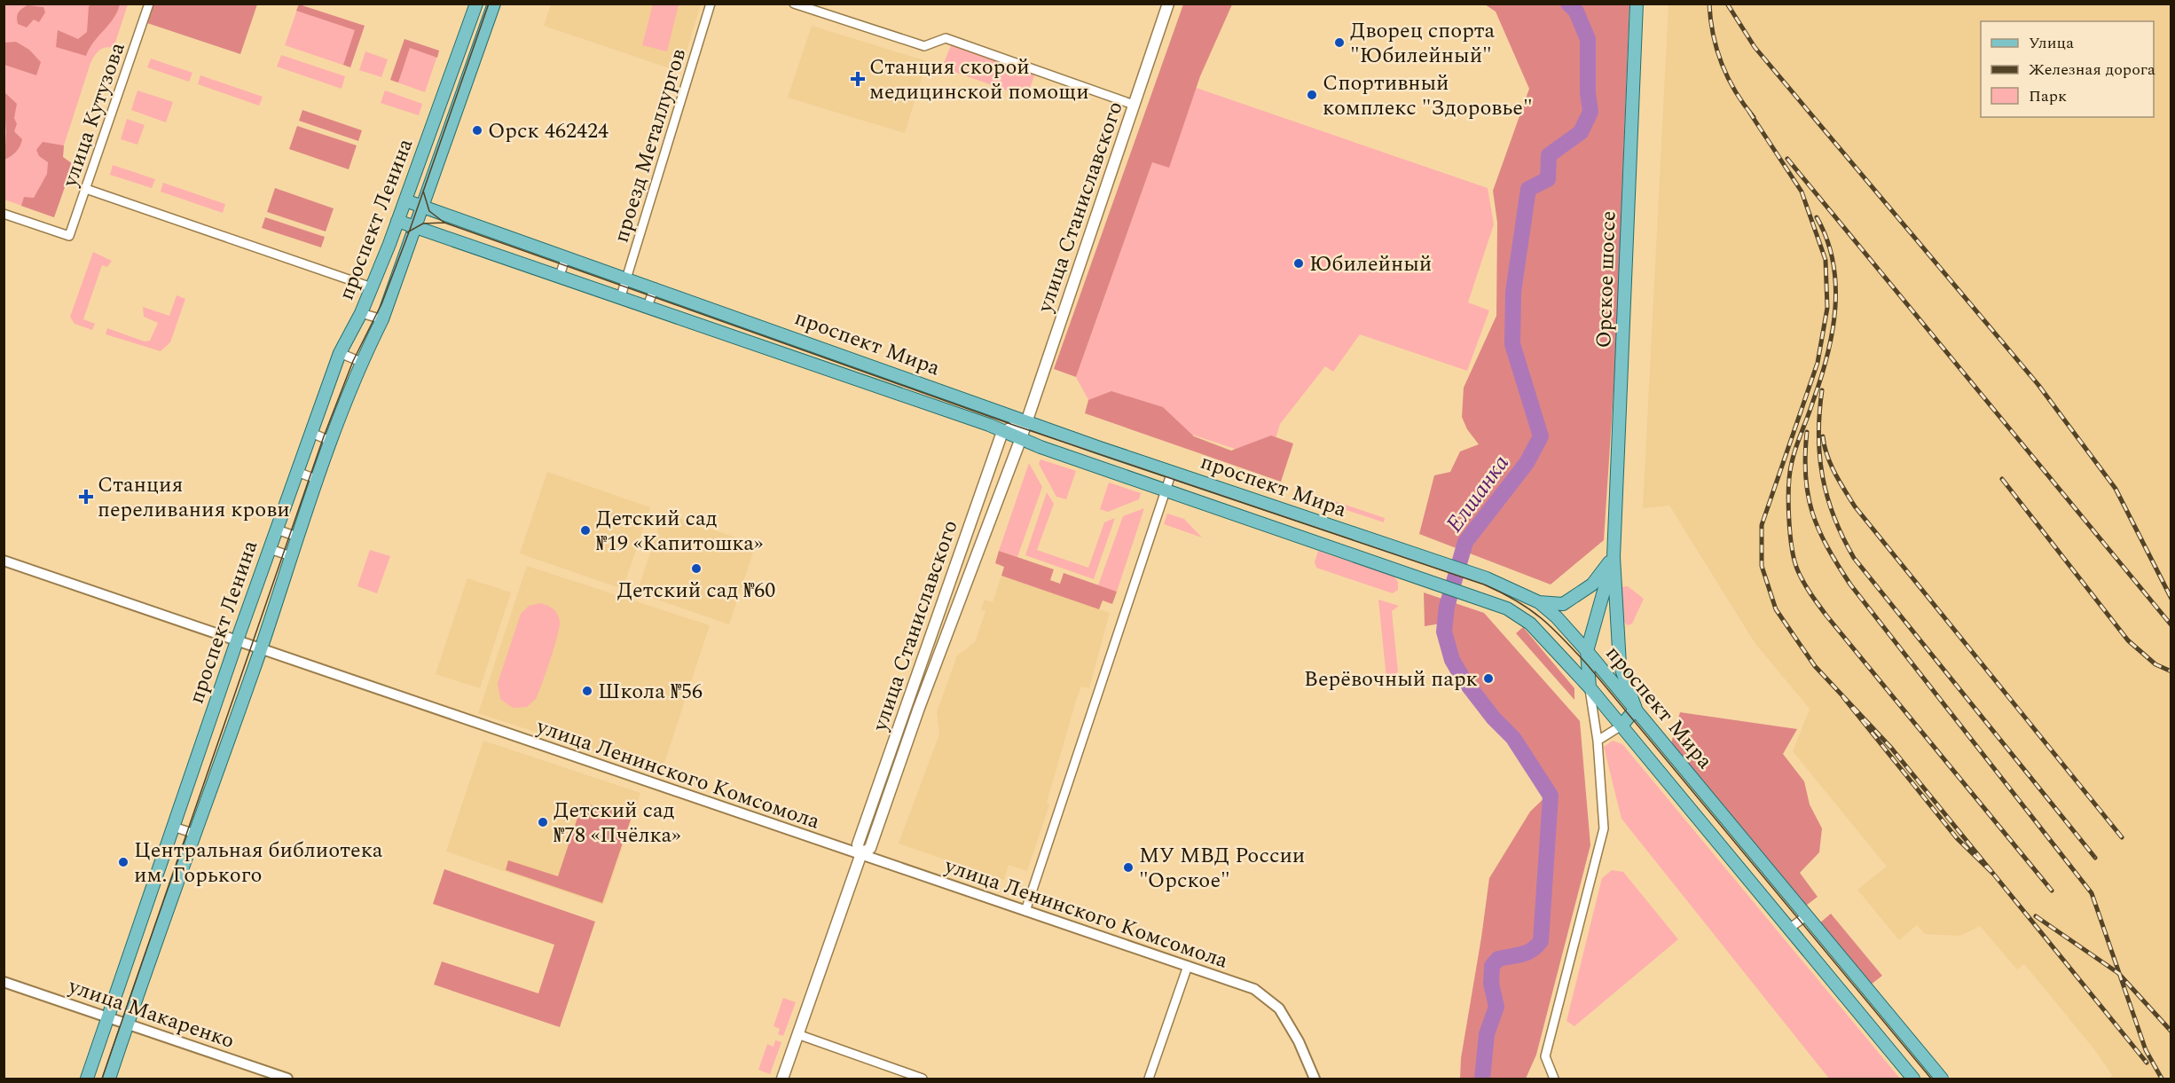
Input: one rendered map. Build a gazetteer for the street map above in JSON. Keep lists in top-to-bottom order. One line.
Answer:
{"streets":{"main road":["улица Станиславского","проспект Ленина","Орское шоссе","проспект Мира"],"street":["улица Кутузова","проезд Металлургов","улица Ленинского Комсомола","улица Макаренко"]},"crossings":[["проезд Металлургов","проспект Мира"],["улица Станиславского","проспект Мира"],["улица Станиславского","улица Ленинского Комсомола"],["проспект Ленина","проспект Мира"],["проспект Ленина","улица Ленинского Комсомола"],["проспект Ленина","улица Макаренко"]],"water":["Елшанка"],"places":{"other":["Дворец спорта \"Юбилейный\"","Спортивный комплекс \"Здоровье\"","Орск 462424","Юбилейный","Детский сад №19 «Капитошка»","Детский сад №60","Верёвочный парк","Школа №56","Детский сад №78 «Пчёлка»","Центральная библиотека им. Горького","МУ МВД России \"Орское\""],"health":["Станция скорой медицинской помощи","Станция переливания крови"]},"legend":["Улица","Железная дорога","Парк"]}
